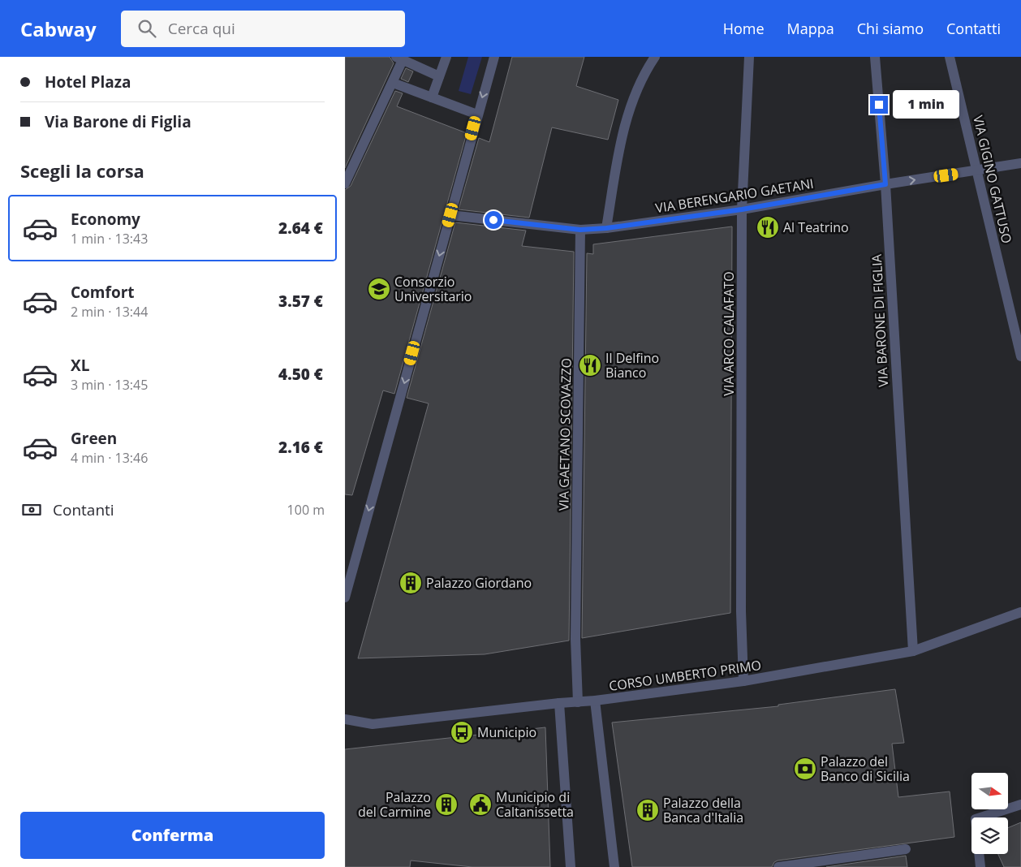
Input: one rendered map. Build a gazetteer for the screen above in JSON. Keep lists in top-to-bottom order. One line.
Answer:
{"streets":{"street":["VIA GIGINO GATTUSO","VIA BERENGARIO GAETANI","VIA BARONE DI FIGLIA","VIA ARCO CALAFATO","VIA GAETANO SCOVAZZO","CORSO UMBERTO PRIMO"]},"crossings":[["VIA GIGINO GATTUSO","VIA BERENGARIO GAETANI"],["VIA BERENGARIO GAETANI","VIA BARONE DI FIGLIA"],["VIA BERENGARIO GAETANI","VIA ARCO CALAFATO"],["VIA BERENGARIO GAETANI","VIA GAETANO SCOVAZZO"],["VIA BARONE DI FIGLIA","CORSO UMBERTO PRIMO"],["VIA ARCO CALAFATO","CORSO UMBERTO PRIMO"],["VIA GAETANO SCOVAZZO","CORSO UMBERTO PRIMO"]],"places":{"restaurant":["Al Teatrino","Il Delfino Bianco"],"school or university":["Consorzio Universitario"],"building":["Palazzo Giordano","Palazzo del Carmine","Palazzo della Banca d'Italia"],"bus stop":["Municipio"],"bank":["Palazzo del Banco di Sicilia"],"public building":["Municipio di Caltanissetta"]},"north":"right","page":{"header":"Cabway","search":"Cerca qui","nav":["Home","Mappa","Chi siamo","Contatti"],"banner":["Hotel Plaza","Via Barone di Figlia"],"bubble":"1 min","heading":"Scegli la corsa","list":[{"name":"Economy","note":"1 min · 13:43","value":"2.64 €"},{"name":"Comfort","note":"2 min · 13:44","value":"3.57 €"},{"name":"XL","note":"3 min · 13:45","value":"4.50 €"},{"name":"Green","note":"4 min · 13:46","value":"2.16 €"}],"pay":["Contanti","100 m"],"buttons":"Conferma"}}
